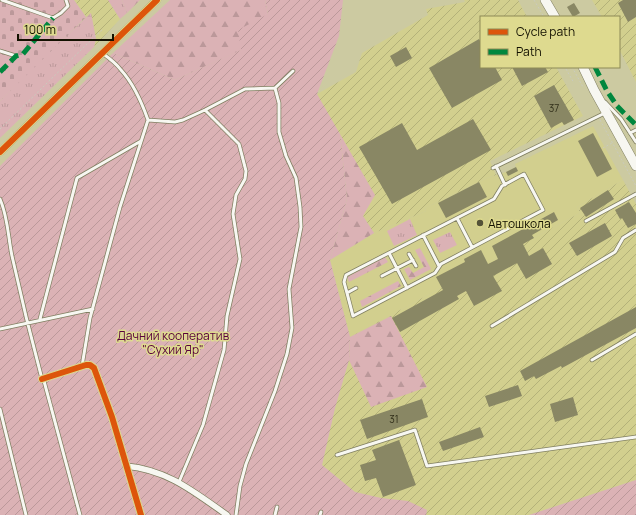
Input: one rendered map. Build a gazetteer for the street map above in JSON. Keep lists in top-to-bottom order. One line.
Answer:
{"parks":["Дачний кооператив \"Сухий Яр\""],"places":["Автошкола"],"house_numbers":["37","31"],"legend":["Cycle path","Path"],"scale_bar":"100 m"}
